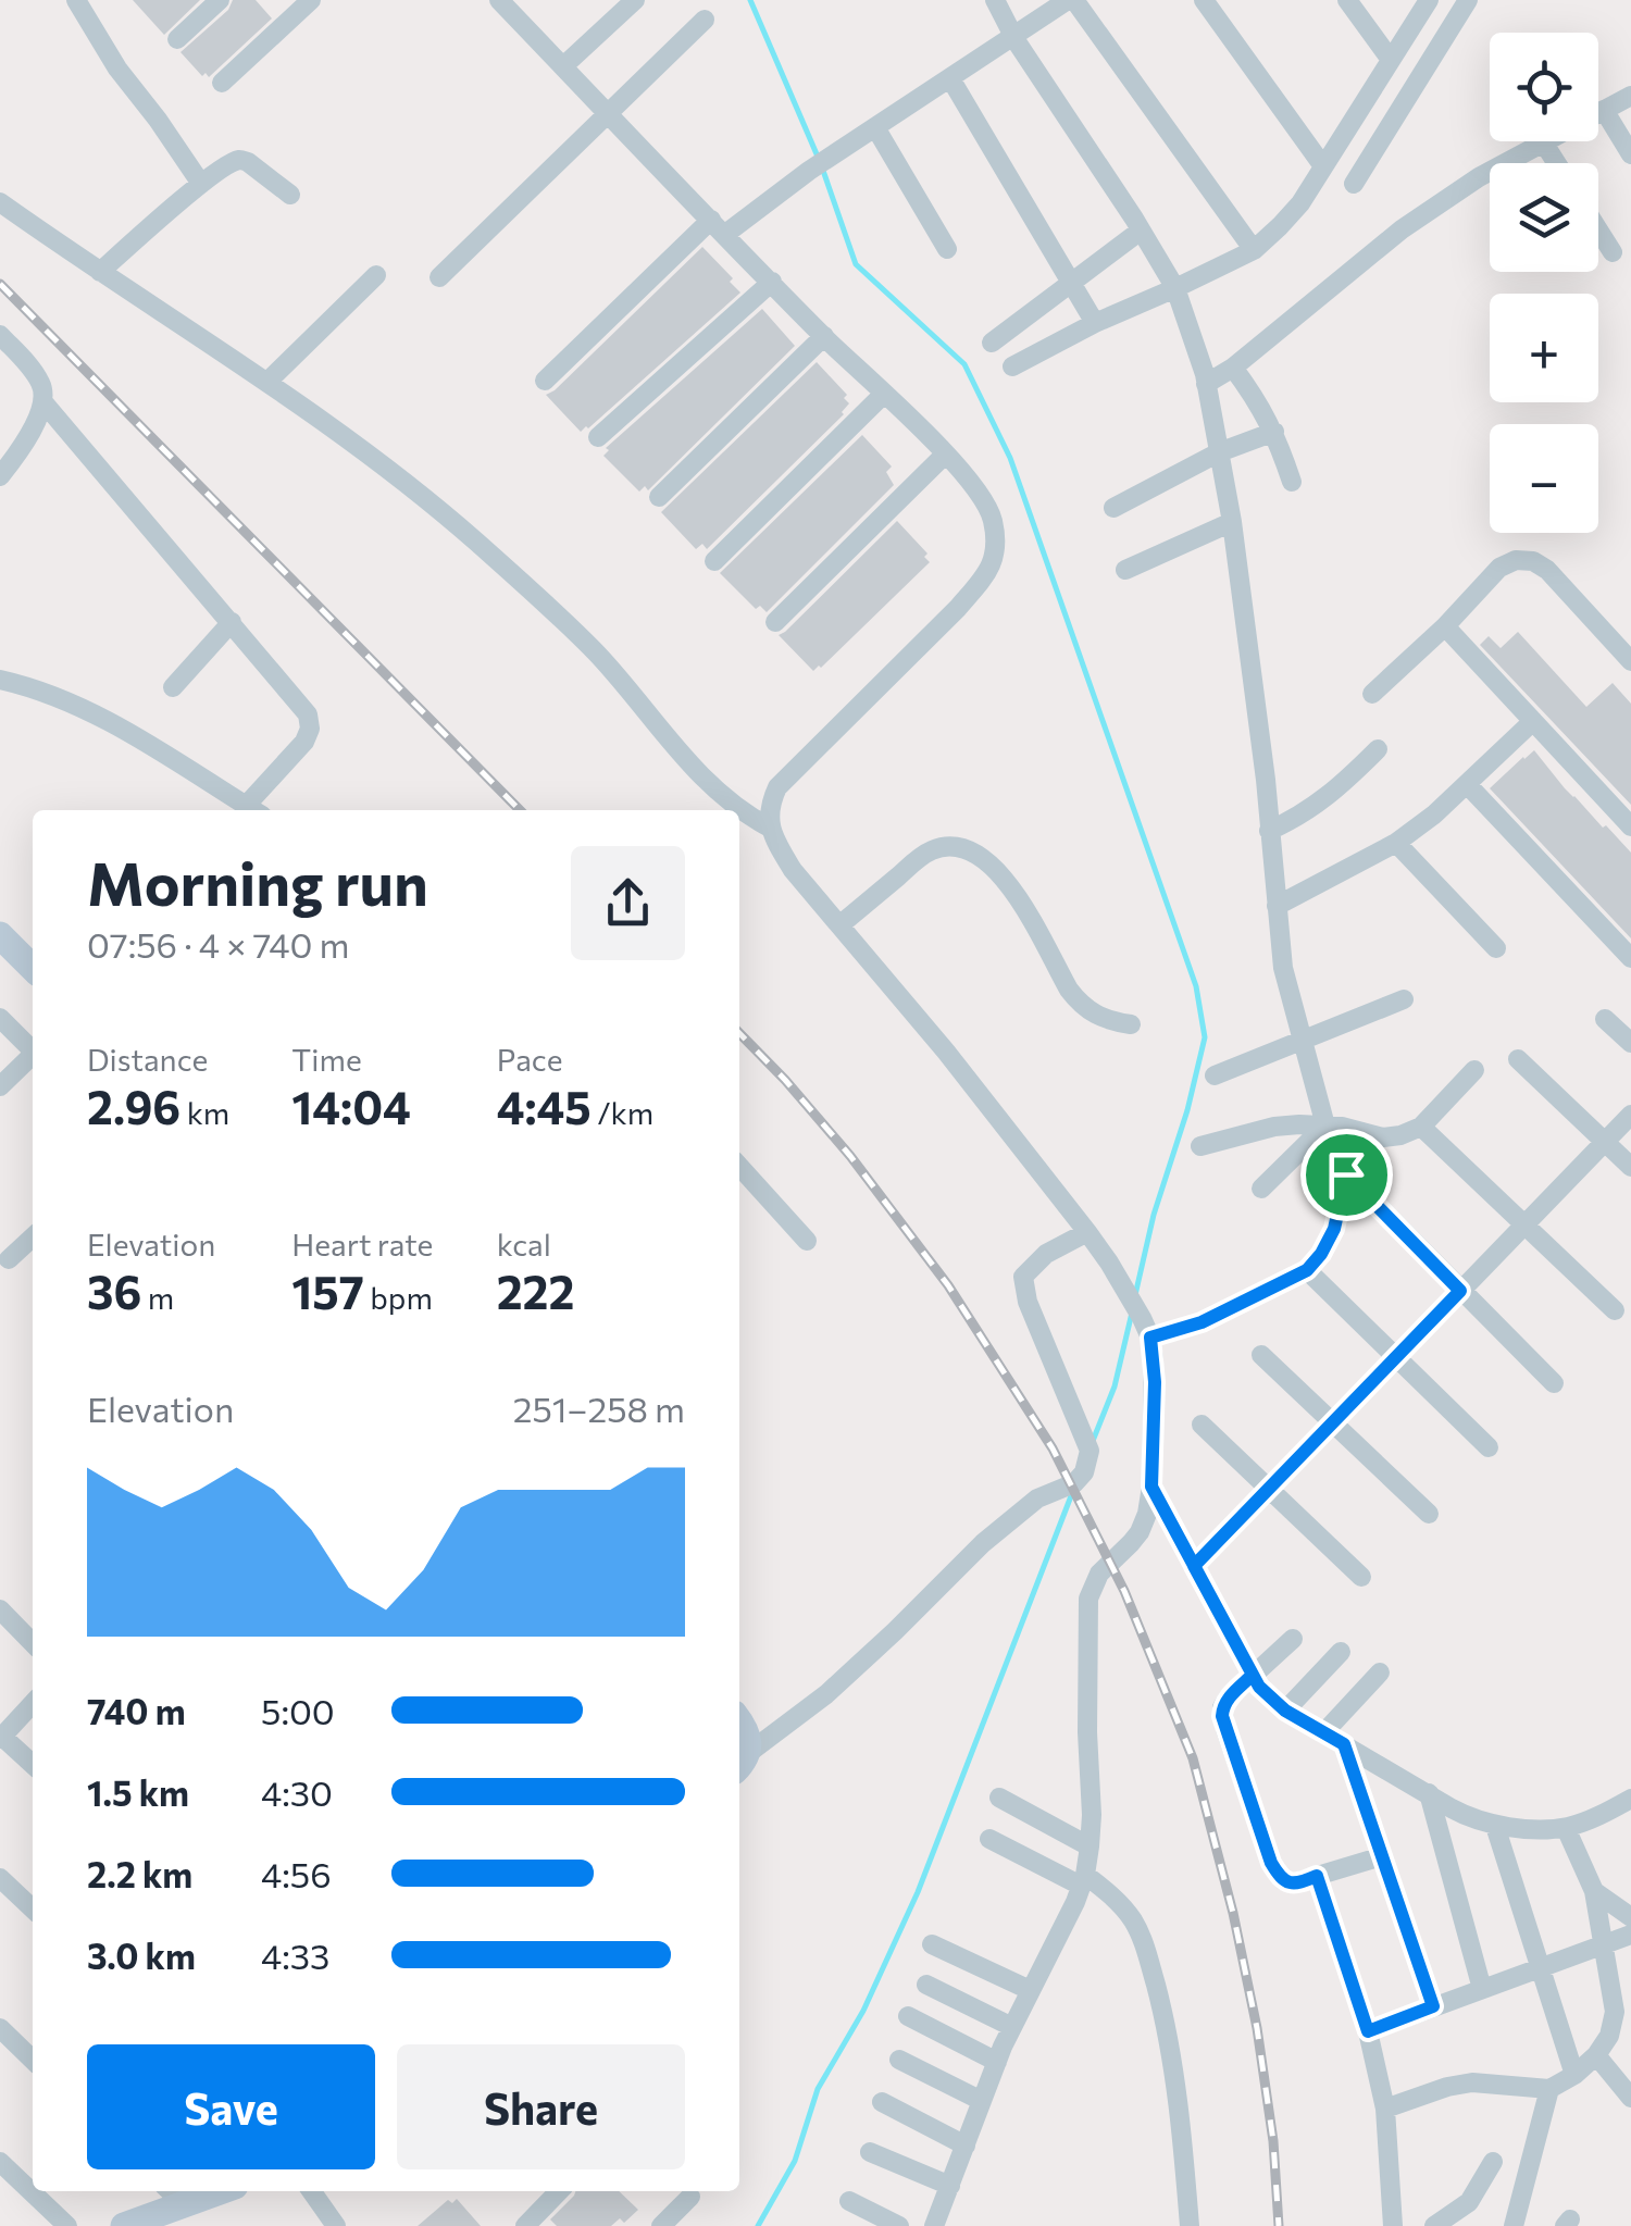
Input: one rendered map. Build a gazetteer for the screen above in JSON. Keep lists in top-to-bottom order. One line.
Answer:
{"page":{"map_buttons":["+","−"],"heading":["Morning run","07:56 · 4 × 740 m"],"stats":[["Distance","2.96 km"],["Time","14:04"],["Pace","4:45 /km"],["Elevation","36 m"],["Heart rate","157 bpm"],["kcal","222"]],"chart":["Elevation","251–258 m"],"list":[{"name":"740 m","note":"5:00"},{"name":"1.5 km","note":"4:30"},{"name":"2.2 km","note":"4:56"},{"name":"3.0 km","note":"4:33"}],"buttons":["Save","Share"]}}
